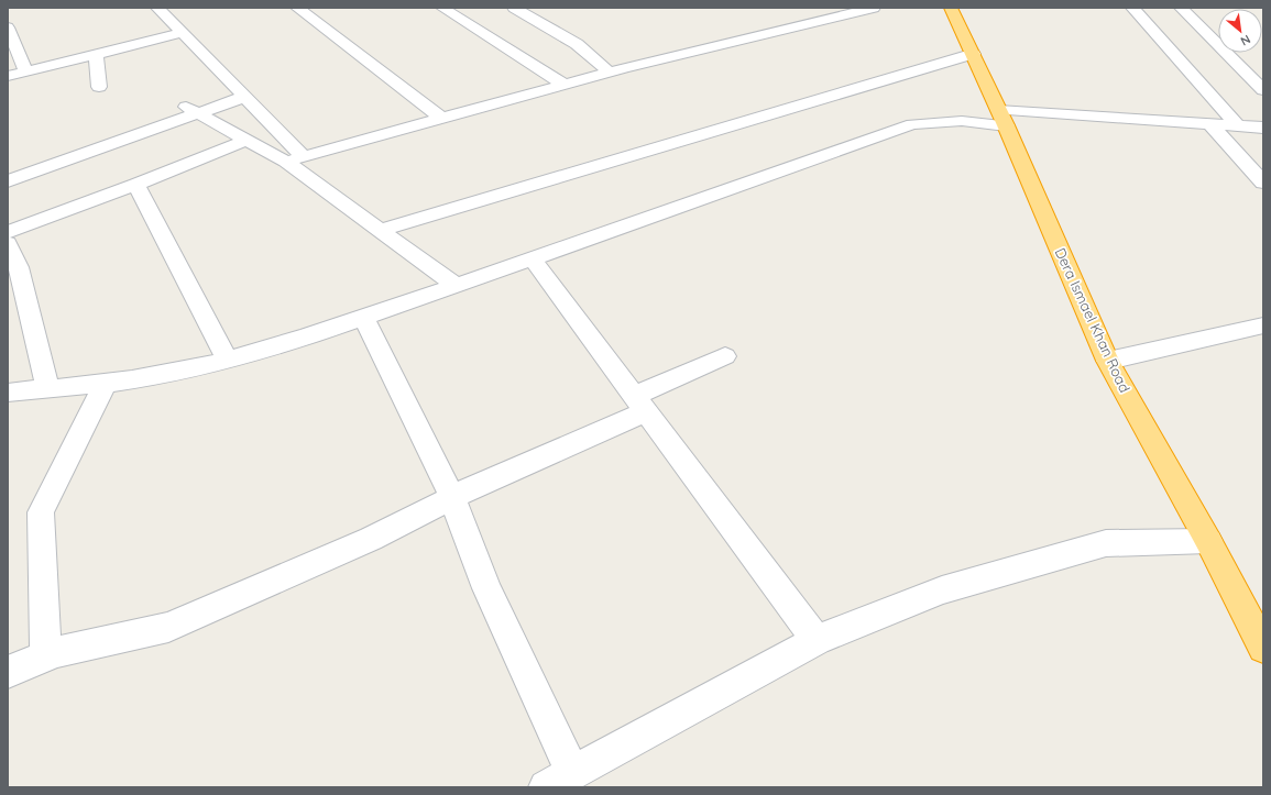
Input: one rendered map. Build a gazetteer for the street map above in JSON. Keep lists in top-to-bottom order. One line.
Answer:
{"streets":{"highway":["Dera Ismael Khan Road"]},"north":"bottom right"}
